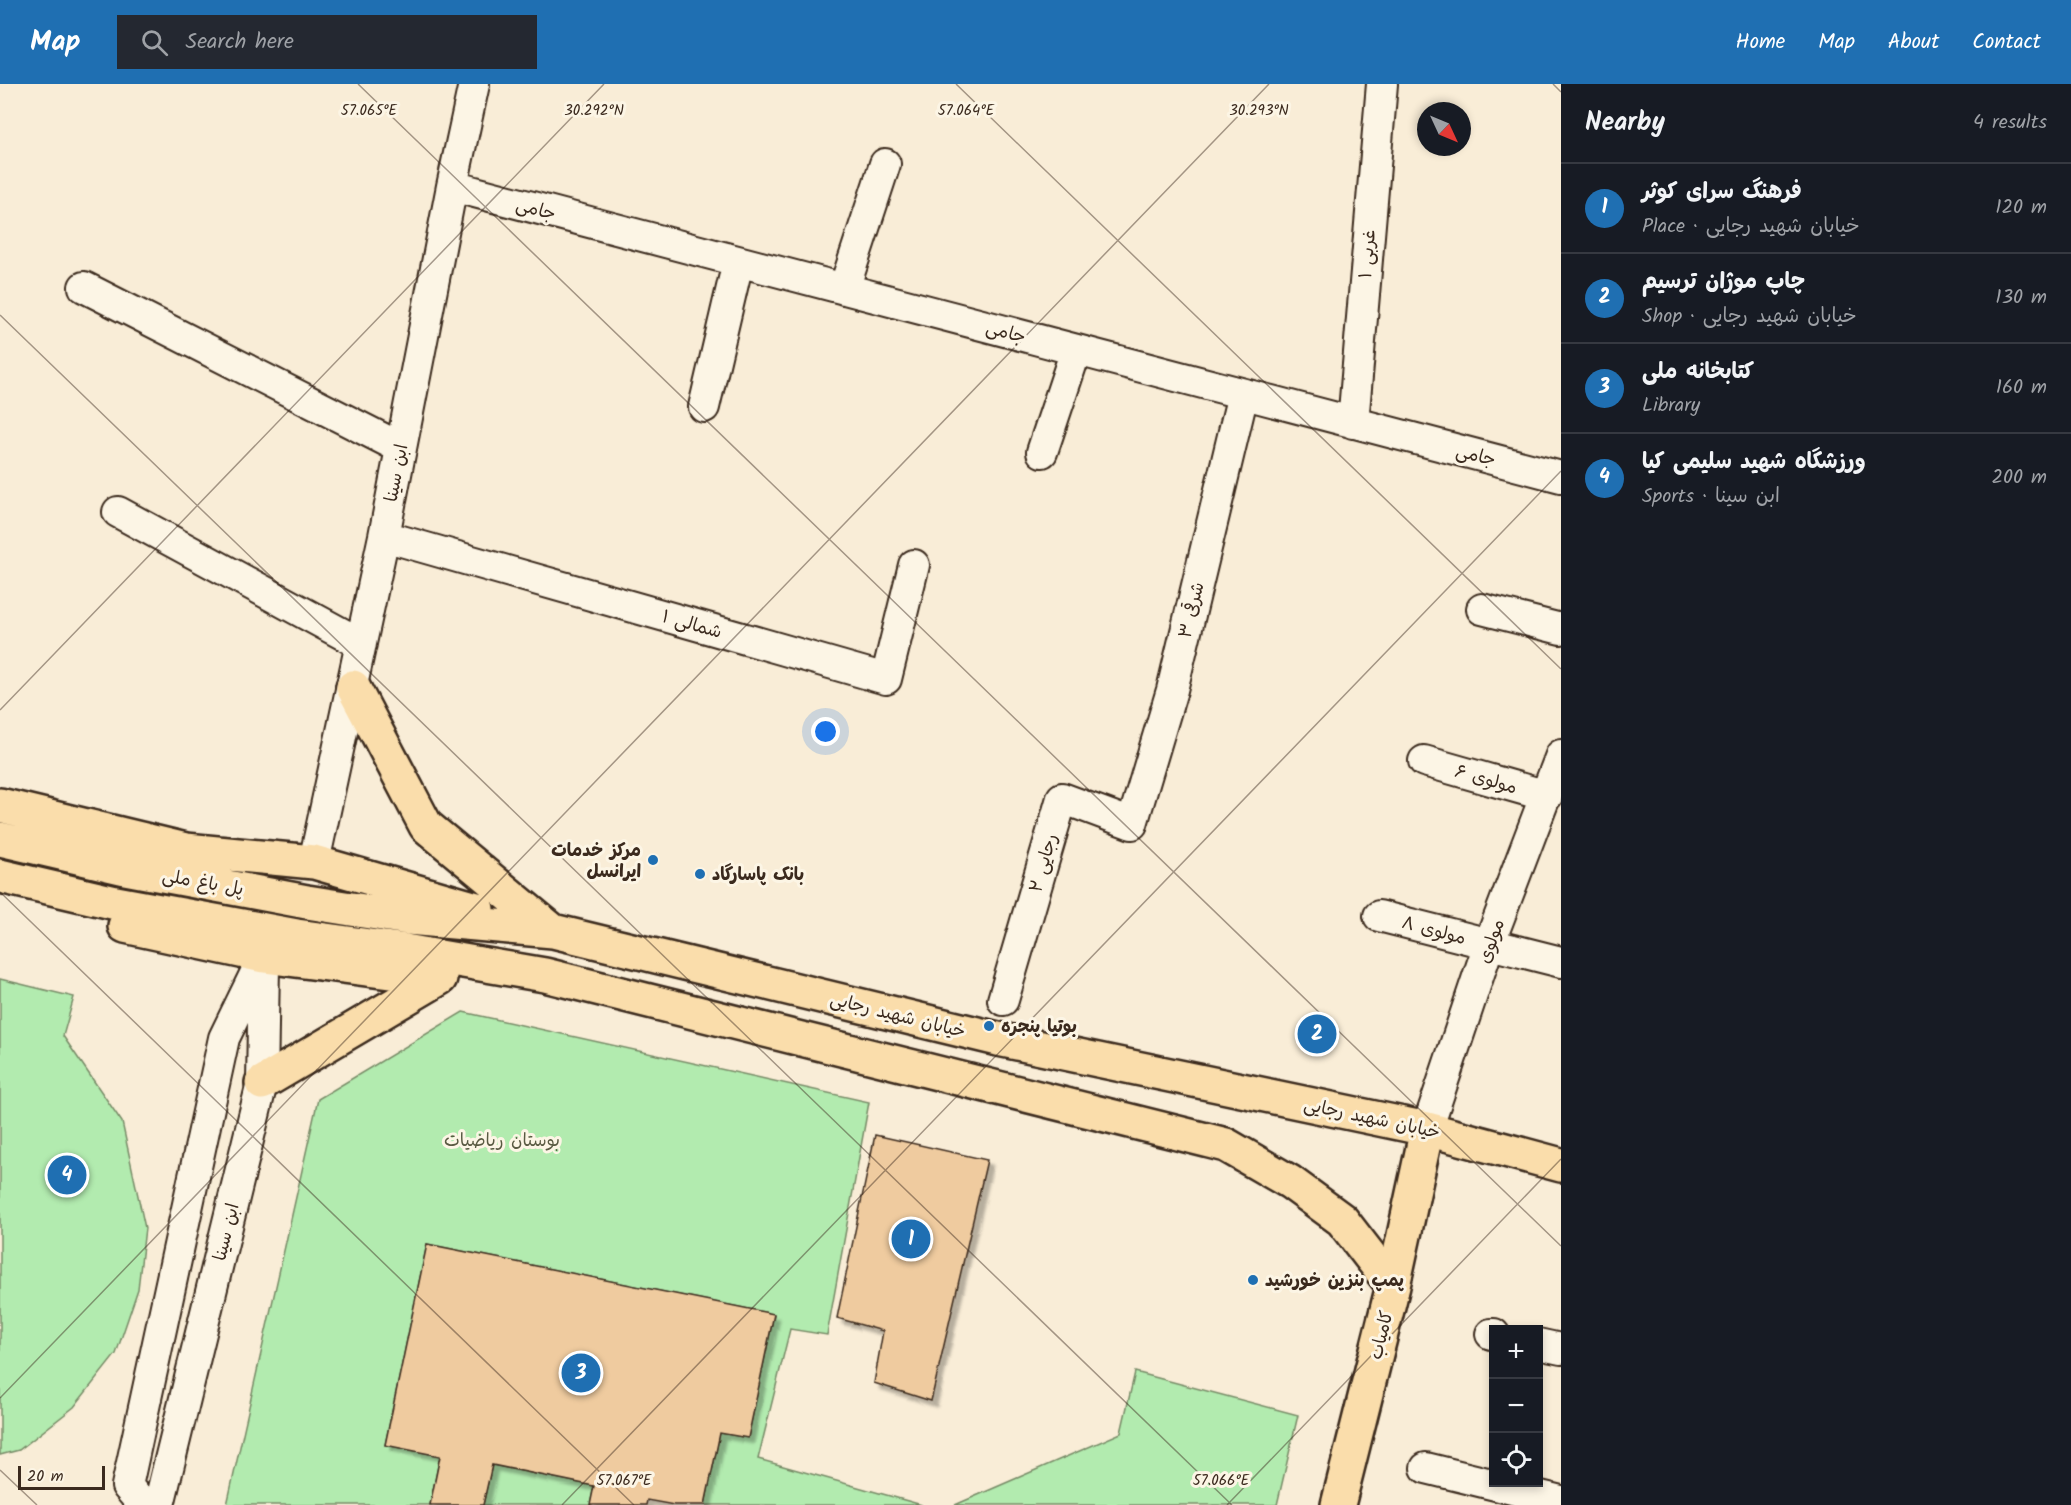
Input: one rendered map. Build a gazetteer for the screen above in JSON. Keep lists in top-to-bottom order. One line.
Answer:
{"streets":{"main road":["پل باغ ملی","خیابان شهید رجایی","کامیاب"],"street":["جامی","غربی ۱","ابن سینا","شرقی ۳","شمالی ۱","مولوی ۶","رجایی ۲","مولوی ۸","مولوی"]},"crossings":[["جامی","غربی ۱"],["جامی","ابن سینا"],["جامی","شرقی ۳"],["ابن سینا","شمالی ۱"],["شرقی ۳","رجایی ۲"],["مولوی ۶","مولوی"],["پل باغ ملی","خیابان شهید رجایی"],["مولوی ۸","مولوی"],["مولوی","خیابان شهید رجایی"],["مولوی","کامیاب"],["خیابان شهید رجایی","کامیاب"]],"parks":["بوستان ریاضیات"],"places":["مرکز خدمات ایرانسل","بانک پاسارگاد","بوتیا پنجره","پمپ بنزین خورشید"],"scale_bar":"20 m","north":"bottom right","page":{"header":"Map","search":"Search here","nav":["Home","Map","About","Contact"],"heading":["Nearby","4 results"],"list":[{"mark":"1","name":"فرهنگ سرای کوثر","note":"Place · خیابان شهید رجایی","value":"120 m"},{"mark":"2","name":"چاپ موژان ترسیم","note":"Shop · خیابان شهید رجایی","value":"130 m"},{"mark":"3","name":"کتابخانه ملی","note":"Library","value":"160 m"},{"mark":"4","name":"ورزشگاه شهید سلیمی کیا","note":"Sports · ابن سینا","value":"200 m"}],"pins":["2","4","1","3"],"map_buttons":["+","−"],"scale":"20 m"},"coordinates":["57.065°E","57.064°E","30.292°N","30.293°N","57.067°E","57.066°E"]}
